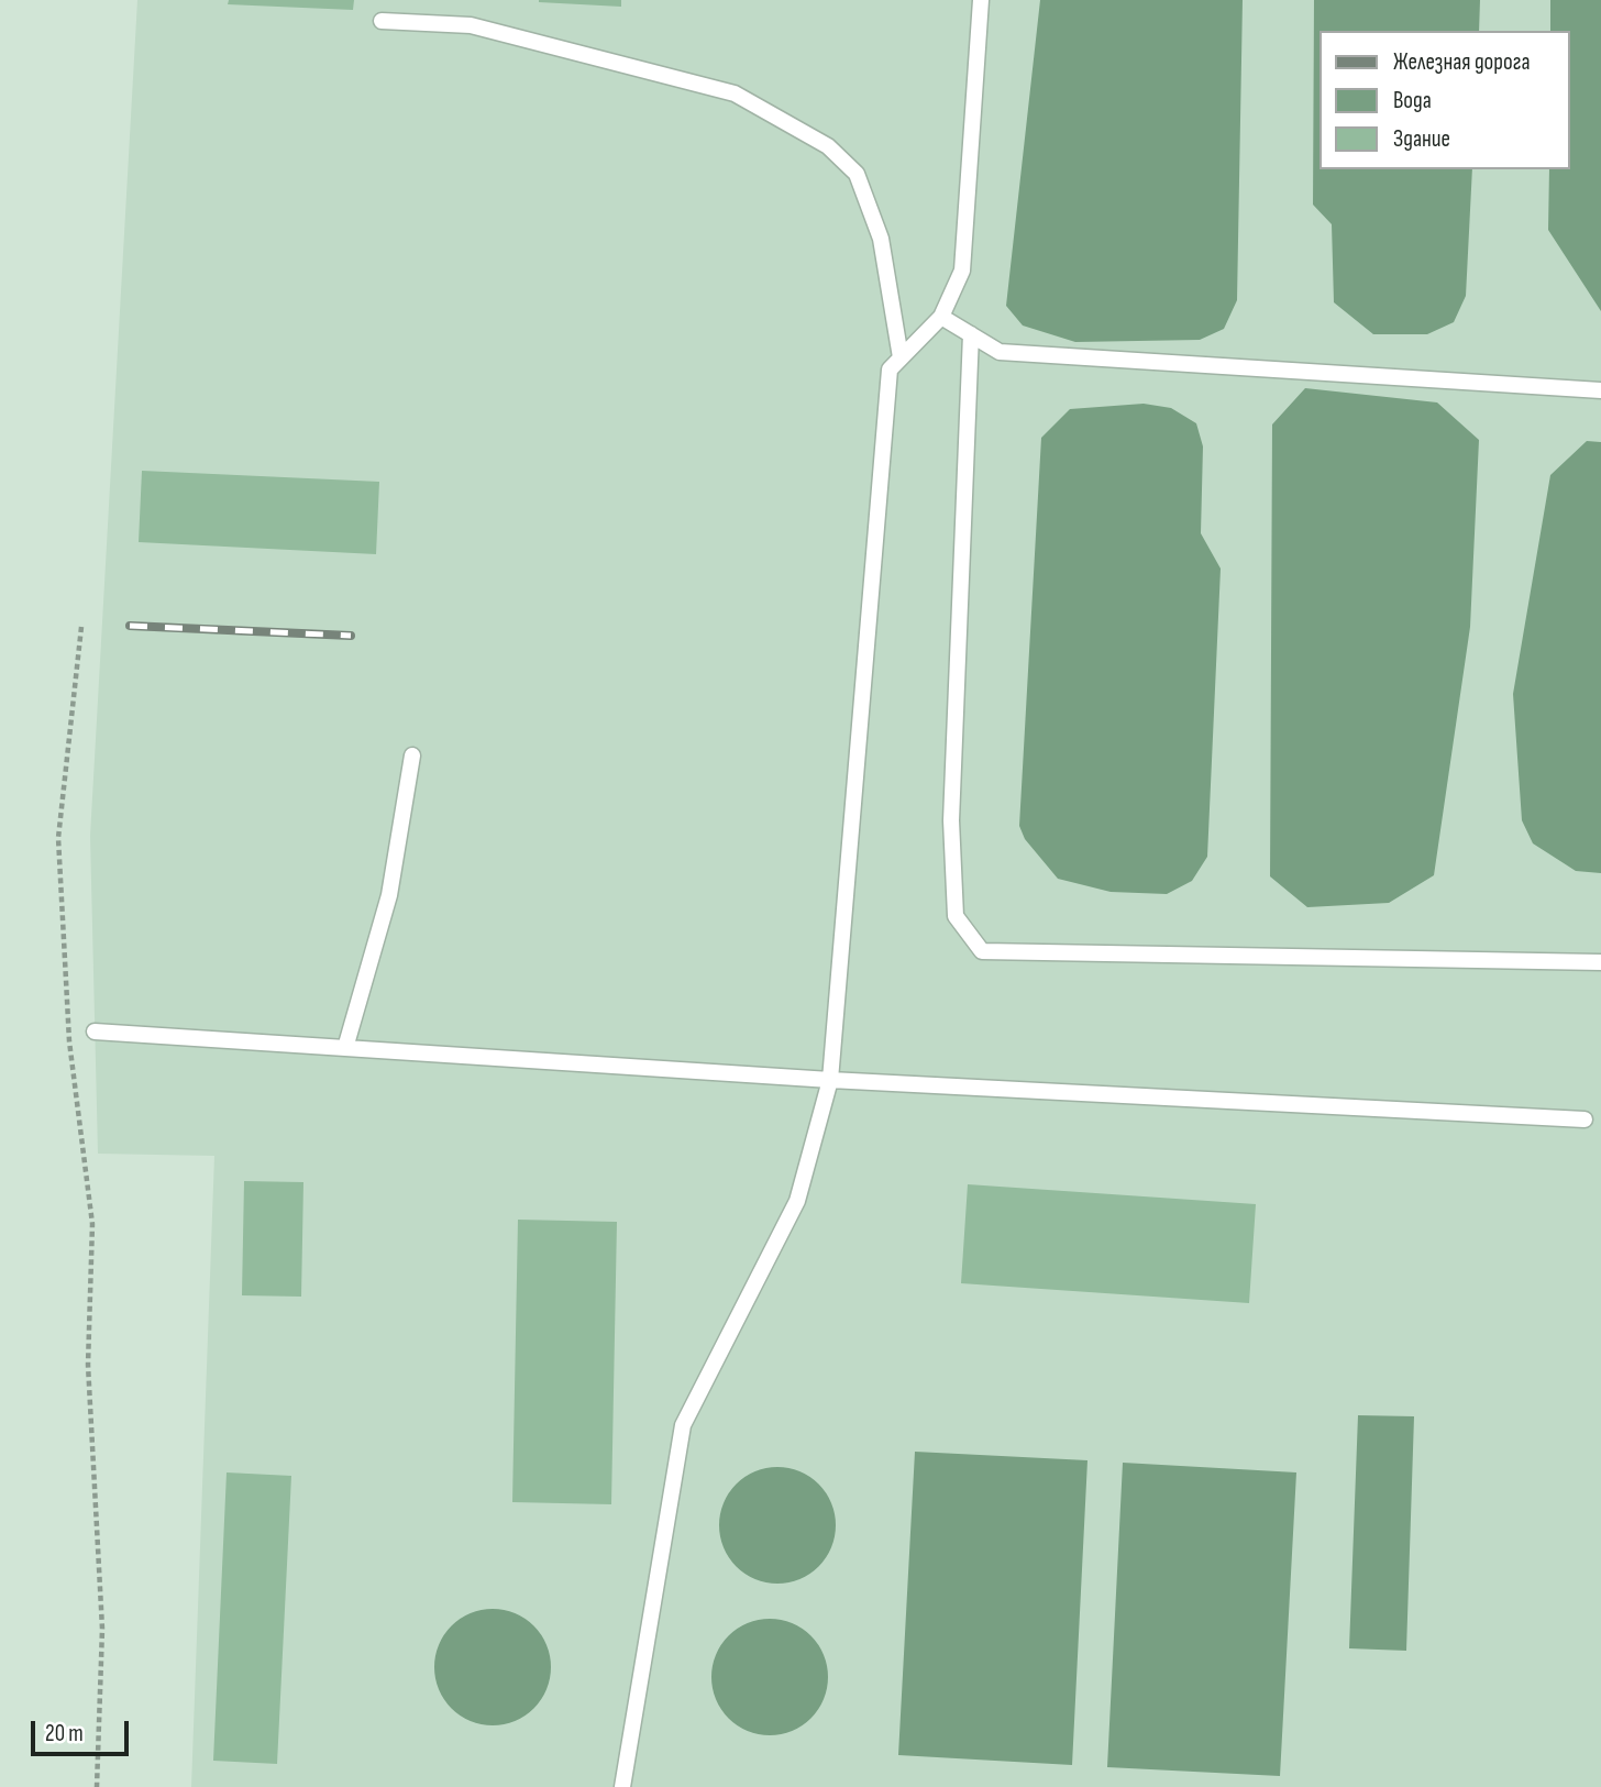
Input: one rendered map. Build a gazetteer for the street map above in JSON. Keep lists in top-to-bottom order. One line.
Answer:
{"legend":["Железная дорога","Вода","Здание"],"scale_bar":"20 m"}
